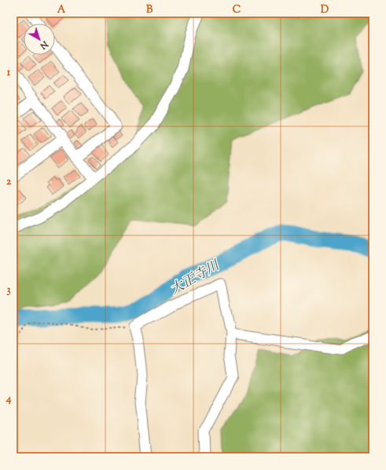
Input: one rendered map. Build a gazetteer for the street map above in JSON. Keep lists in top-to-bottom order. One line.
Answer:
{"water":["大正寺川"],"north":"bottom right","grid":{"columns":["A","B","C","D"],"rows":["1","2","3","4"]}}
